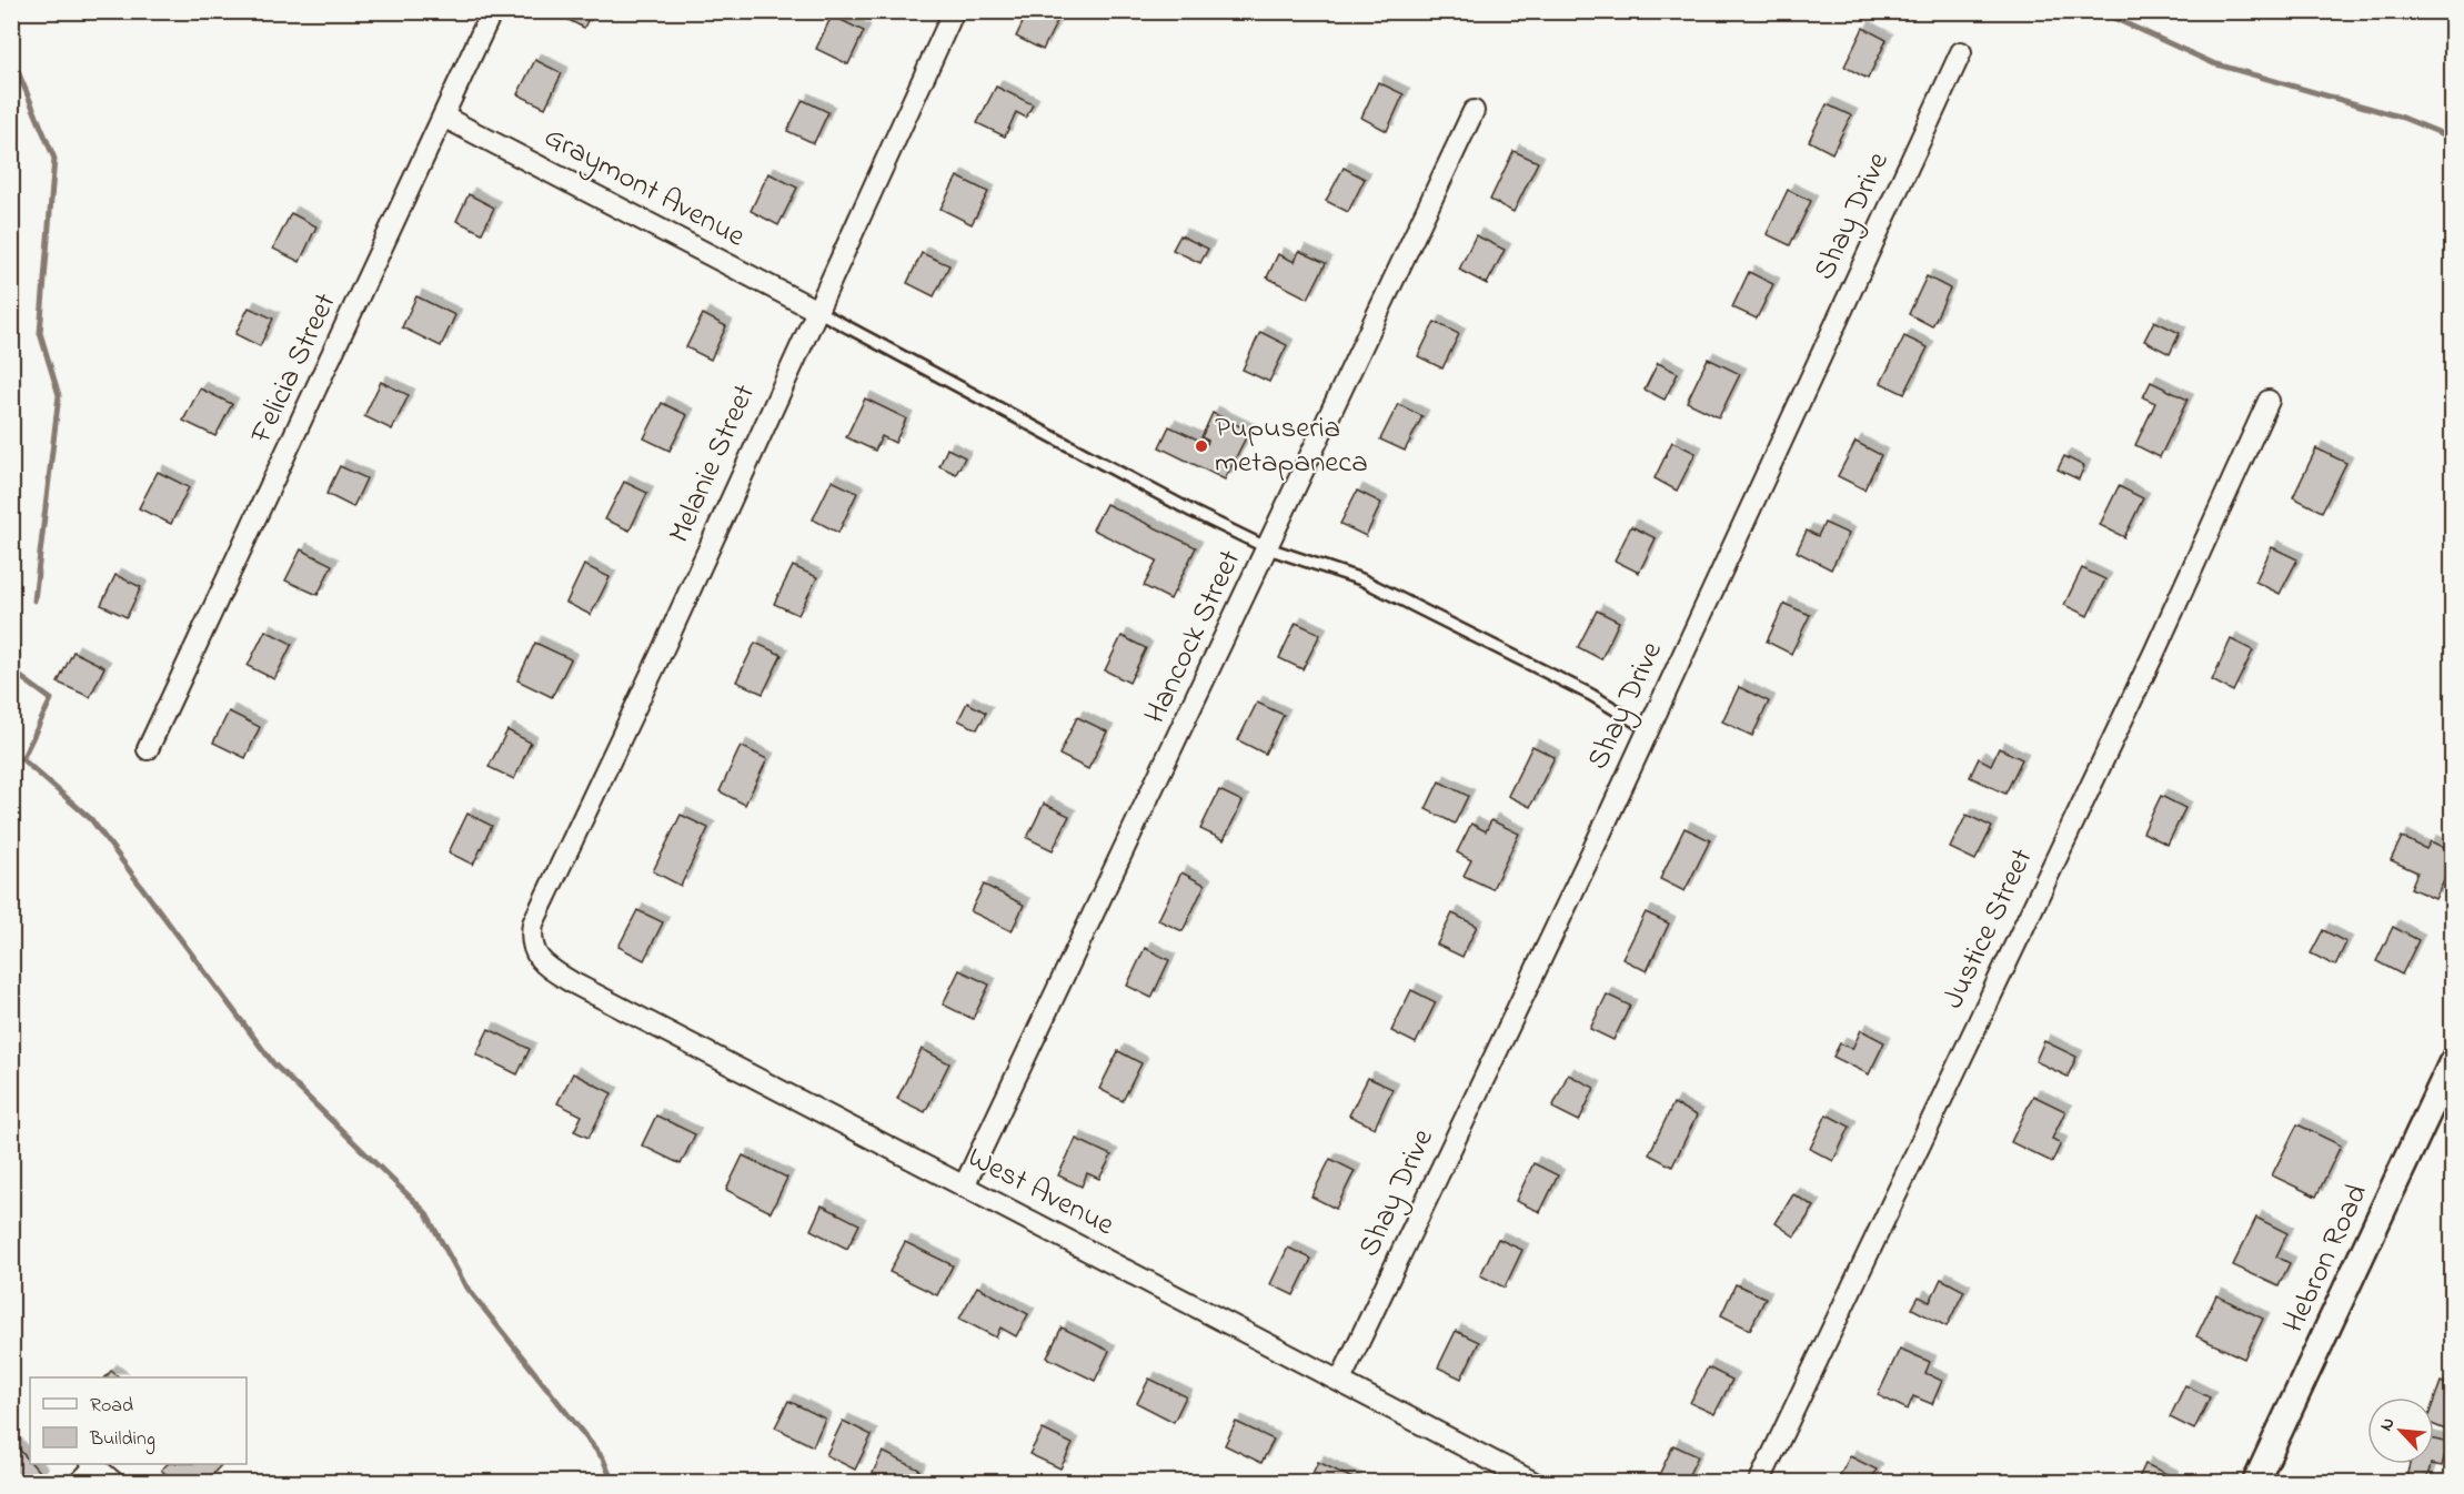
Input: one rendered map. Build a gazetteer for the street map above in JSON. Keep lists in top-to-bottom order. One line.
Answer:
{"streets":{"street":["Graymont Avenue","Shay Drive","Felicia Street","Melanie Street","Hancock Street","Justice Street","West Avenue","Hebron Road"]},"crossings":[["Graymont Avenue","Felicia Street"],["Graymont Avenue","Melanie Street"],["Shay Drive","West Avenue"],["Melanie Street","West Avenue"],["Hancock Street","West Avenue"]],"places":["Pupuseria metapaneca"],"legend":["Road","Building"],"north":"top left"}
